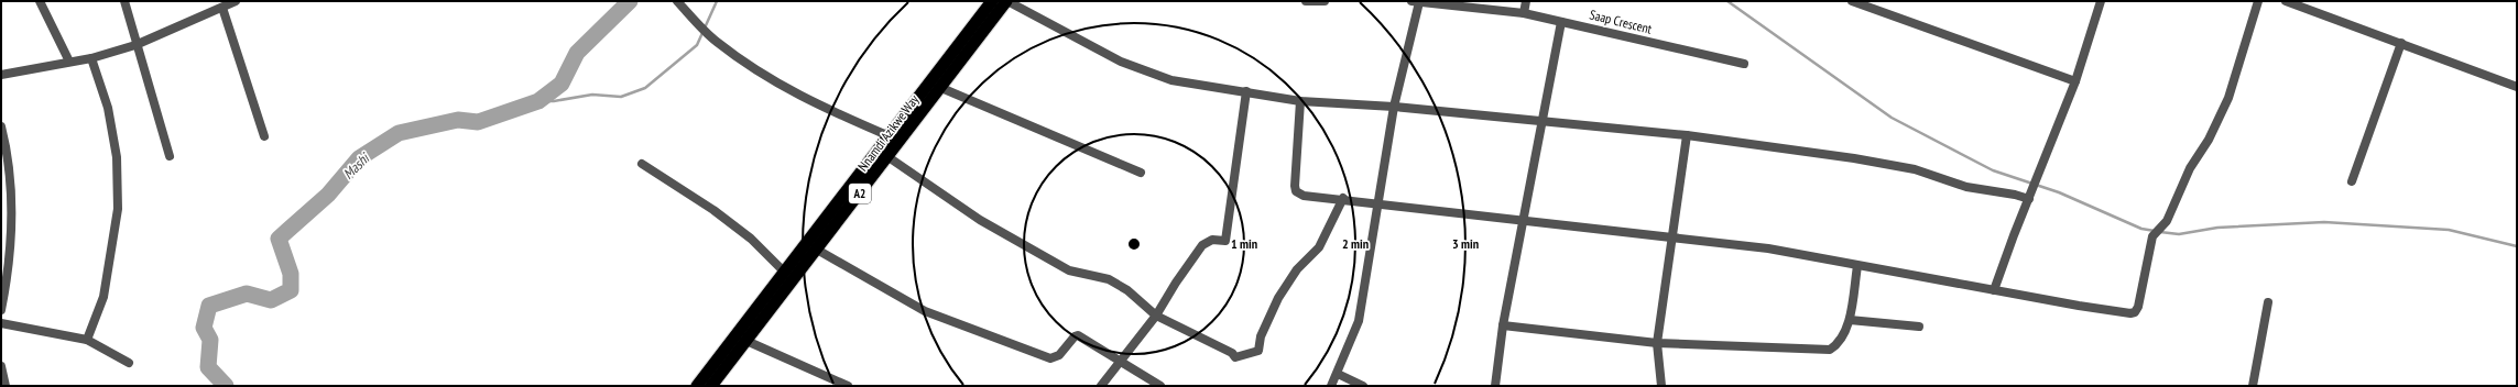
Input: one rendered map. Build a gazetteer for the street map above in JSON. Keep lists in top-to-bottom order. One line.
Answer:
{"streets":{"highway":["Nnamdi Azikwe Way","A2"],"street":["Saap Crescent"]},"water":["Mashi"],"rings":["1 min","2 min","3 min"]}
